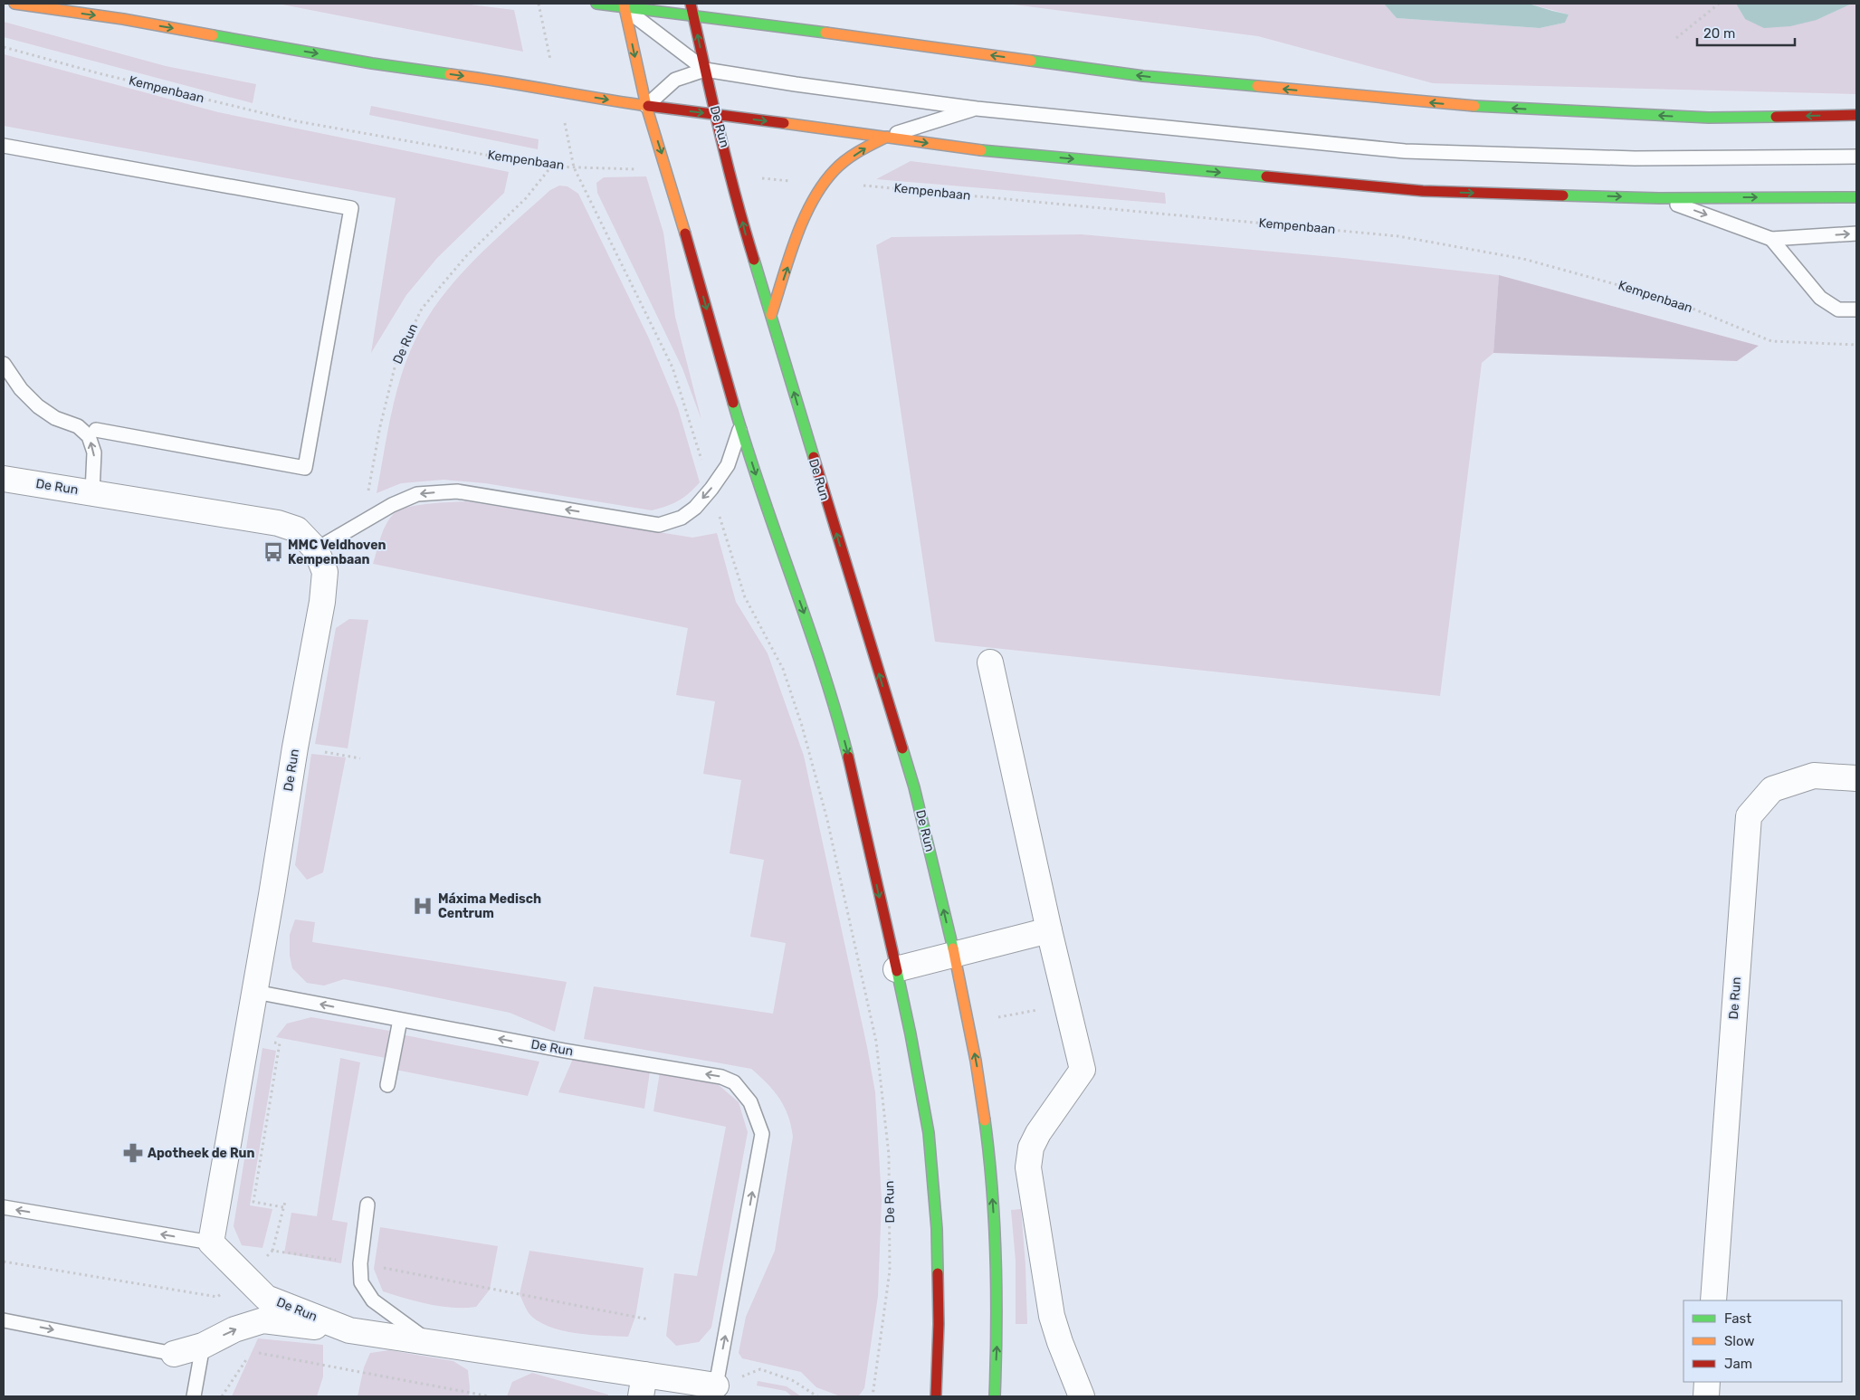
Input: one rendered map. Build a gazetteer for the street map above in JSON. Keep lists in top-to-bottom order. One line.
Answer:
{"streets":{"main road":["De Run"],"path":["Kempenbaan"]},"crossings":[["Kempenbaan","De Run"]],"places":{"bus stop":["MMC Veldhoven Kempenbaan"],"hospital":["Máxima Medisch Centrum"],"pharmacy":["Apotheek de Run"]},"legend":["Fast","Slow","Jam"],"scale_bar":"20 m"}
